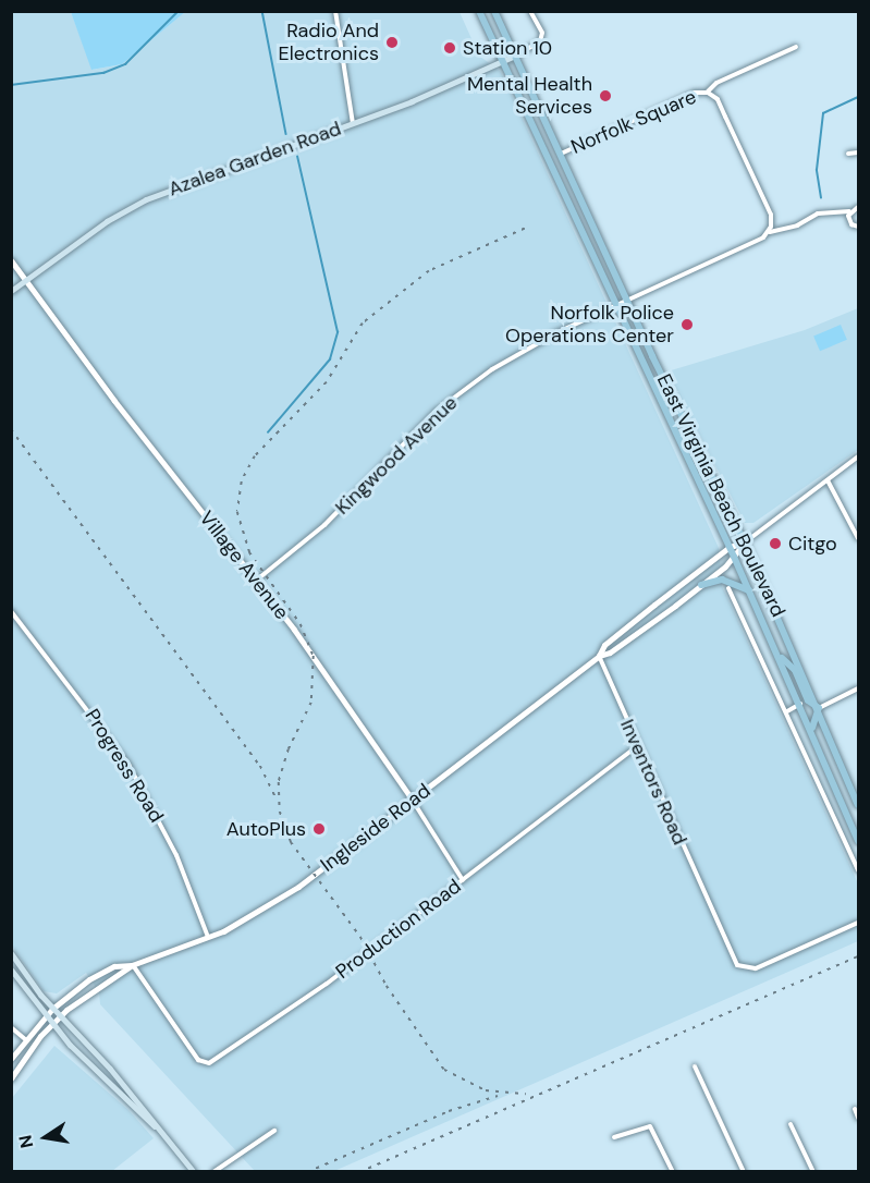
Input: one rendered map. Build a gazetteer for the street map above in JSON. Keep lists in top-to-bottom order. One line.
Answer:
{"streets":{"main road":["Azalea Garden Road","East Virginia Beach Boulevard"],"street":["Norfolk Square","Kingwood Avenue","Village Avenue","Progress Road","Inventors Road","Ingleside Road","Production Road"]},"crossings":[["Norfolk Square","East Virginia Beach Boulevard"],["Azalea Garden Road","East Virginia Beach Boulevard"],["Azalea Garden Road","Village Avenue"],["Kingwood Avenue","East Virginia Beach Boulevard"],["Kingwood Avenue","Village Avenue"],["East Virginia Beach Boulevard","Ingleside Road"],["Village Avenue","Ingleside Road"],["Village Avenue","Production Road"],["Progress Road","Ingleside Road"],["Inventors Road","Ingleside Road"],["Inventors Road","Production Road"],["Ingleside Road","Production Road"]],"places":["Radio And Electronics","Station 10","Mental Health Services","Norfolk Police Operations Center","Citgo","AutoPlus"],"north":"left"}
